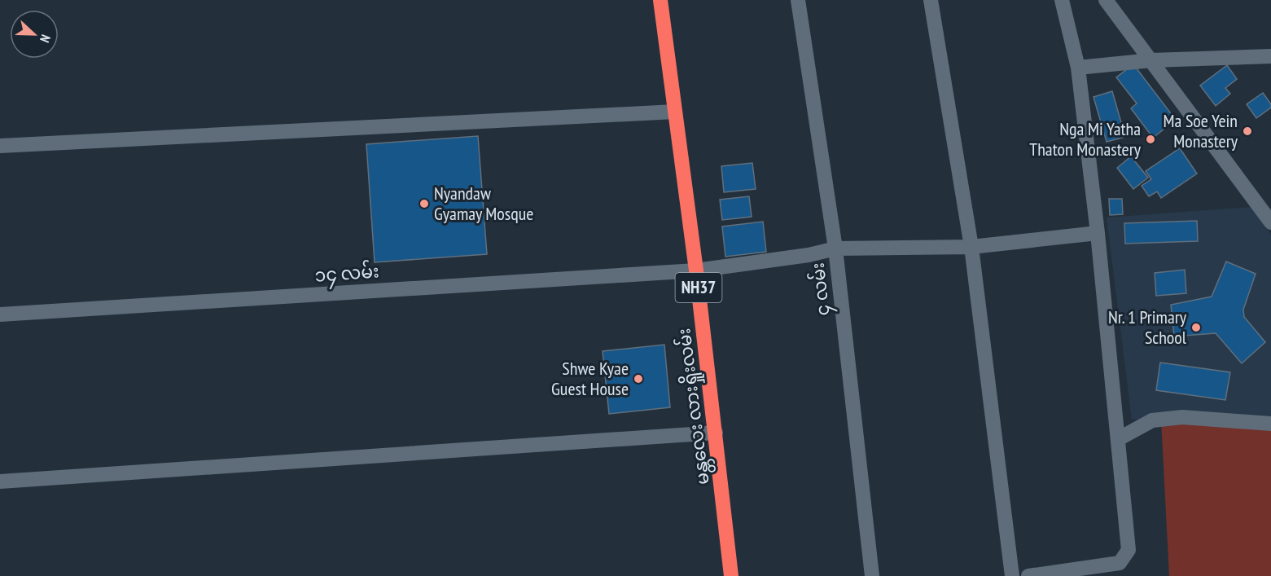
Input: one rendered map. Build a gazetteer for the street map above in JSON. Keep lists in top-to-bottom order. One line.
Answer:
{"streets":{"highway":["NH37","မန္တလေး လားရှိုးလမ်း"],"street":["၁၄ လမ်း","၄ လမ်း"]},"crossings":[["၁၄ လမ်း","၄ လမ်း"],["၁၄ လမ်း","မန္တလေး လားရှိုးလမ်း"]],"places":["Ma Soe Yein Monastery","Nga Mi Yatha Thaton Monastery","Nyandaw Gyamay Mosque","Nr. 1 Primary School","Shwe Kyae Guest House"],"north":"right"}
